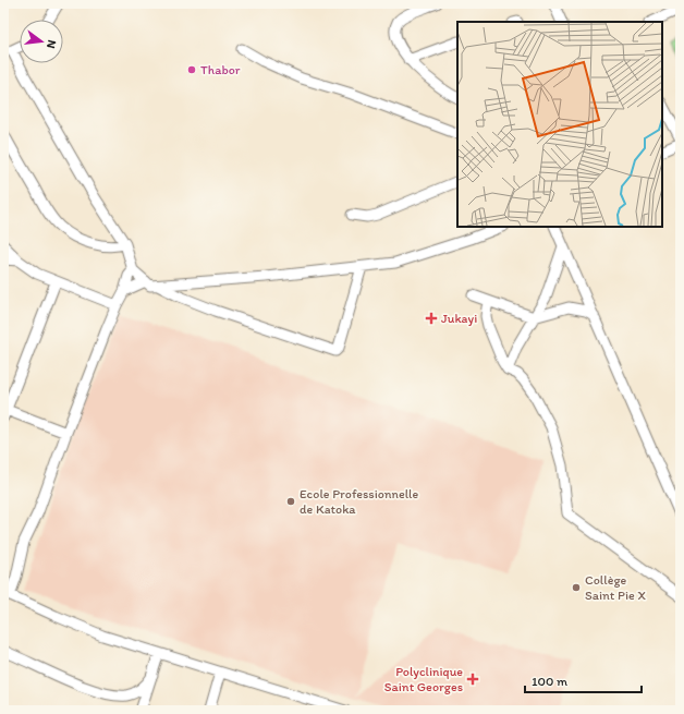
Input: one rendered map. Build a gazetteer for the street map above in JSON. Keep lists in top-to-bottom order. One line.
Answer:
{"places":{"other":["Thabor","Ecole Professionnelle de Katoka","Collège Saint Pie X"],"health":["Jukayi","Polyclinique Saint Georges"]},"scale_bar":"100 m","north":"right"}
